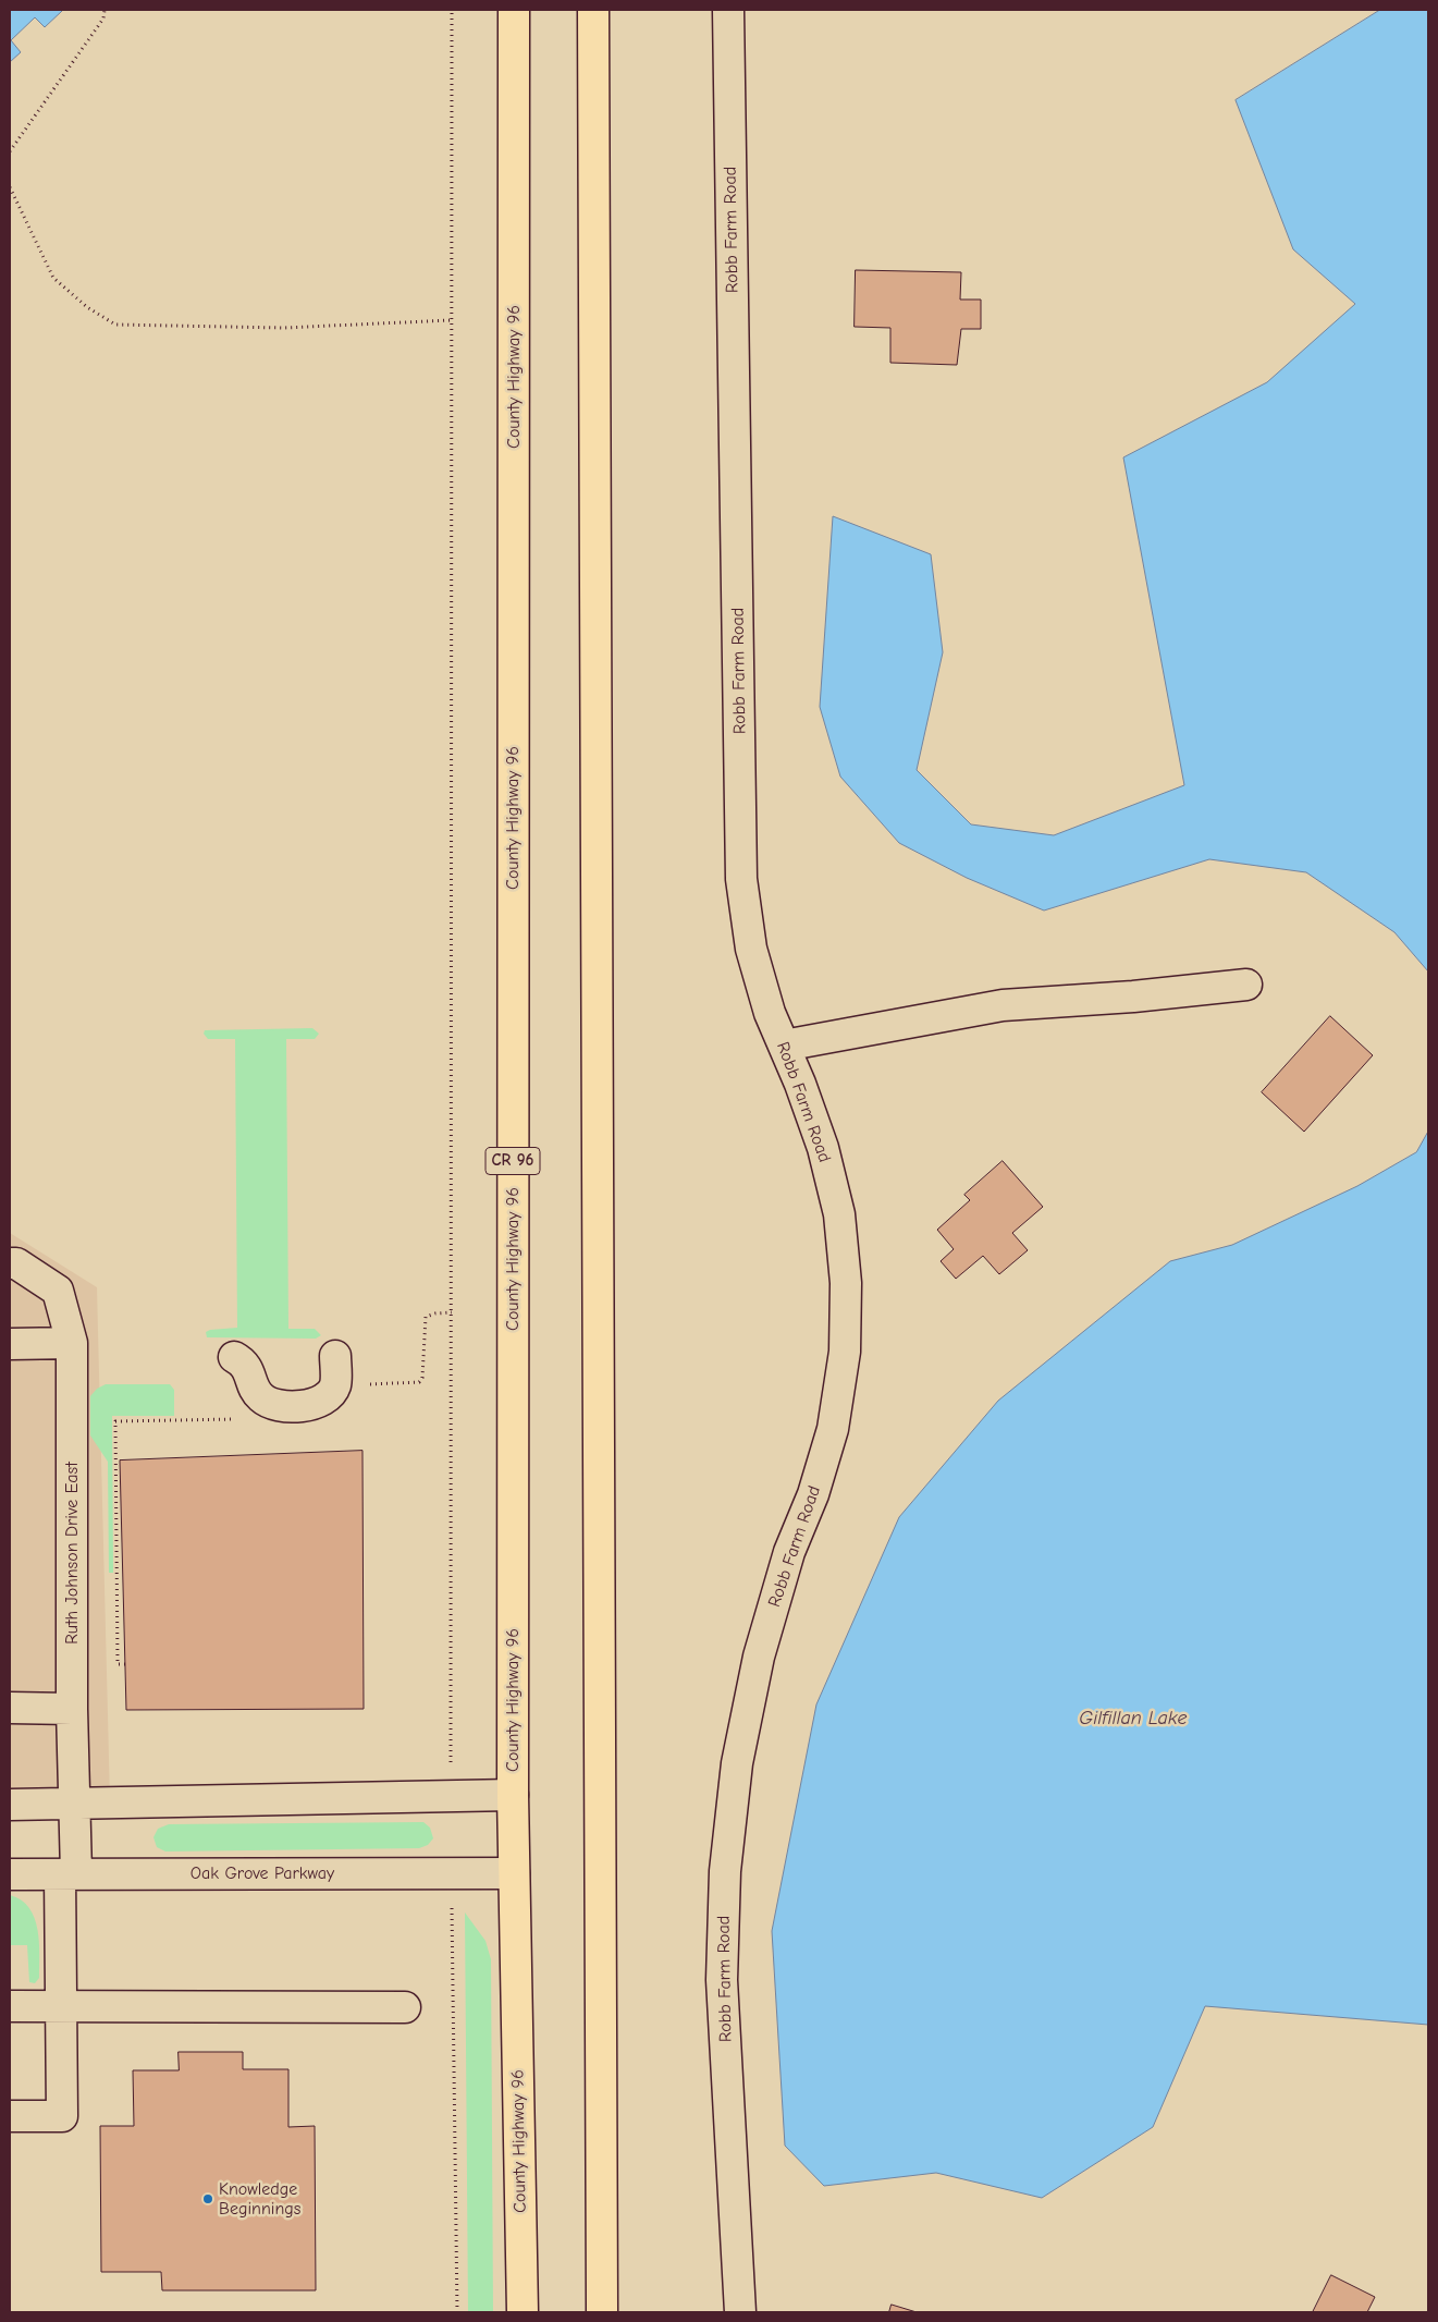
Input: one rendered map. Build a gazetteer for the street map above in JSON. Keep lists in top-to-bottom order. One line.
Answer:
{"streets":{"main road":["County Highway 96","CR 96"],"street":["Robb Farm Road","Ruth Johnson Drive East","Oak Grove Parkway"]},"crossings":[["County Highway 96","Oak Grove Parkway"],["Ruth Johnson Drive East","Oak Grove Parkway"]],"water":["Gilfillan Lake"],"places":["Knowledge Beginnings"]}
